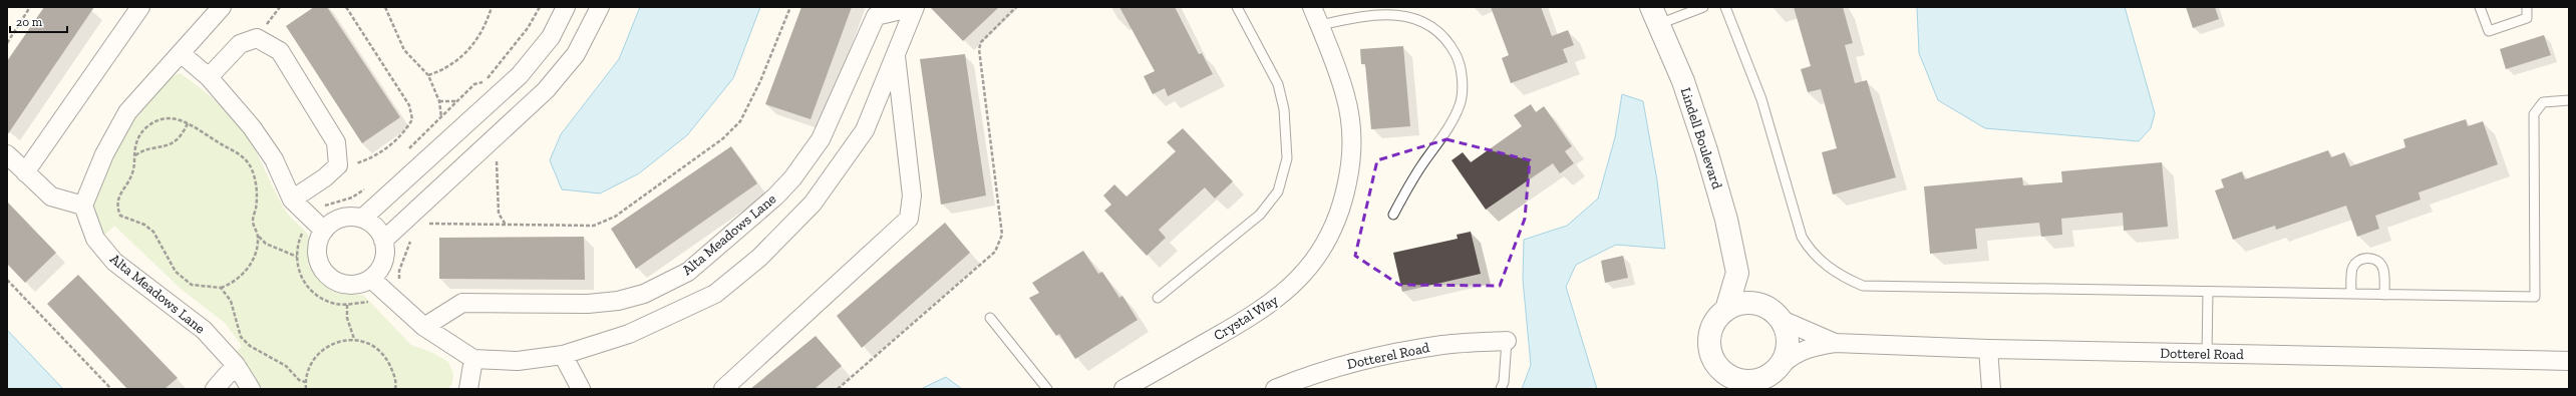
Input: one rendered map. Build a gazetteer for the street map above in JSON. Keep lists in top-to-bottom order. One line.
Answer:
{"streets":{"street":["Lindell Boulevard","Alta Meadows Lane","Crystal Way","Dotterel Road"]},"crossings":[["Lindell Boulevard","Dotterel Road"]],"scale_bar":"20 m"}
